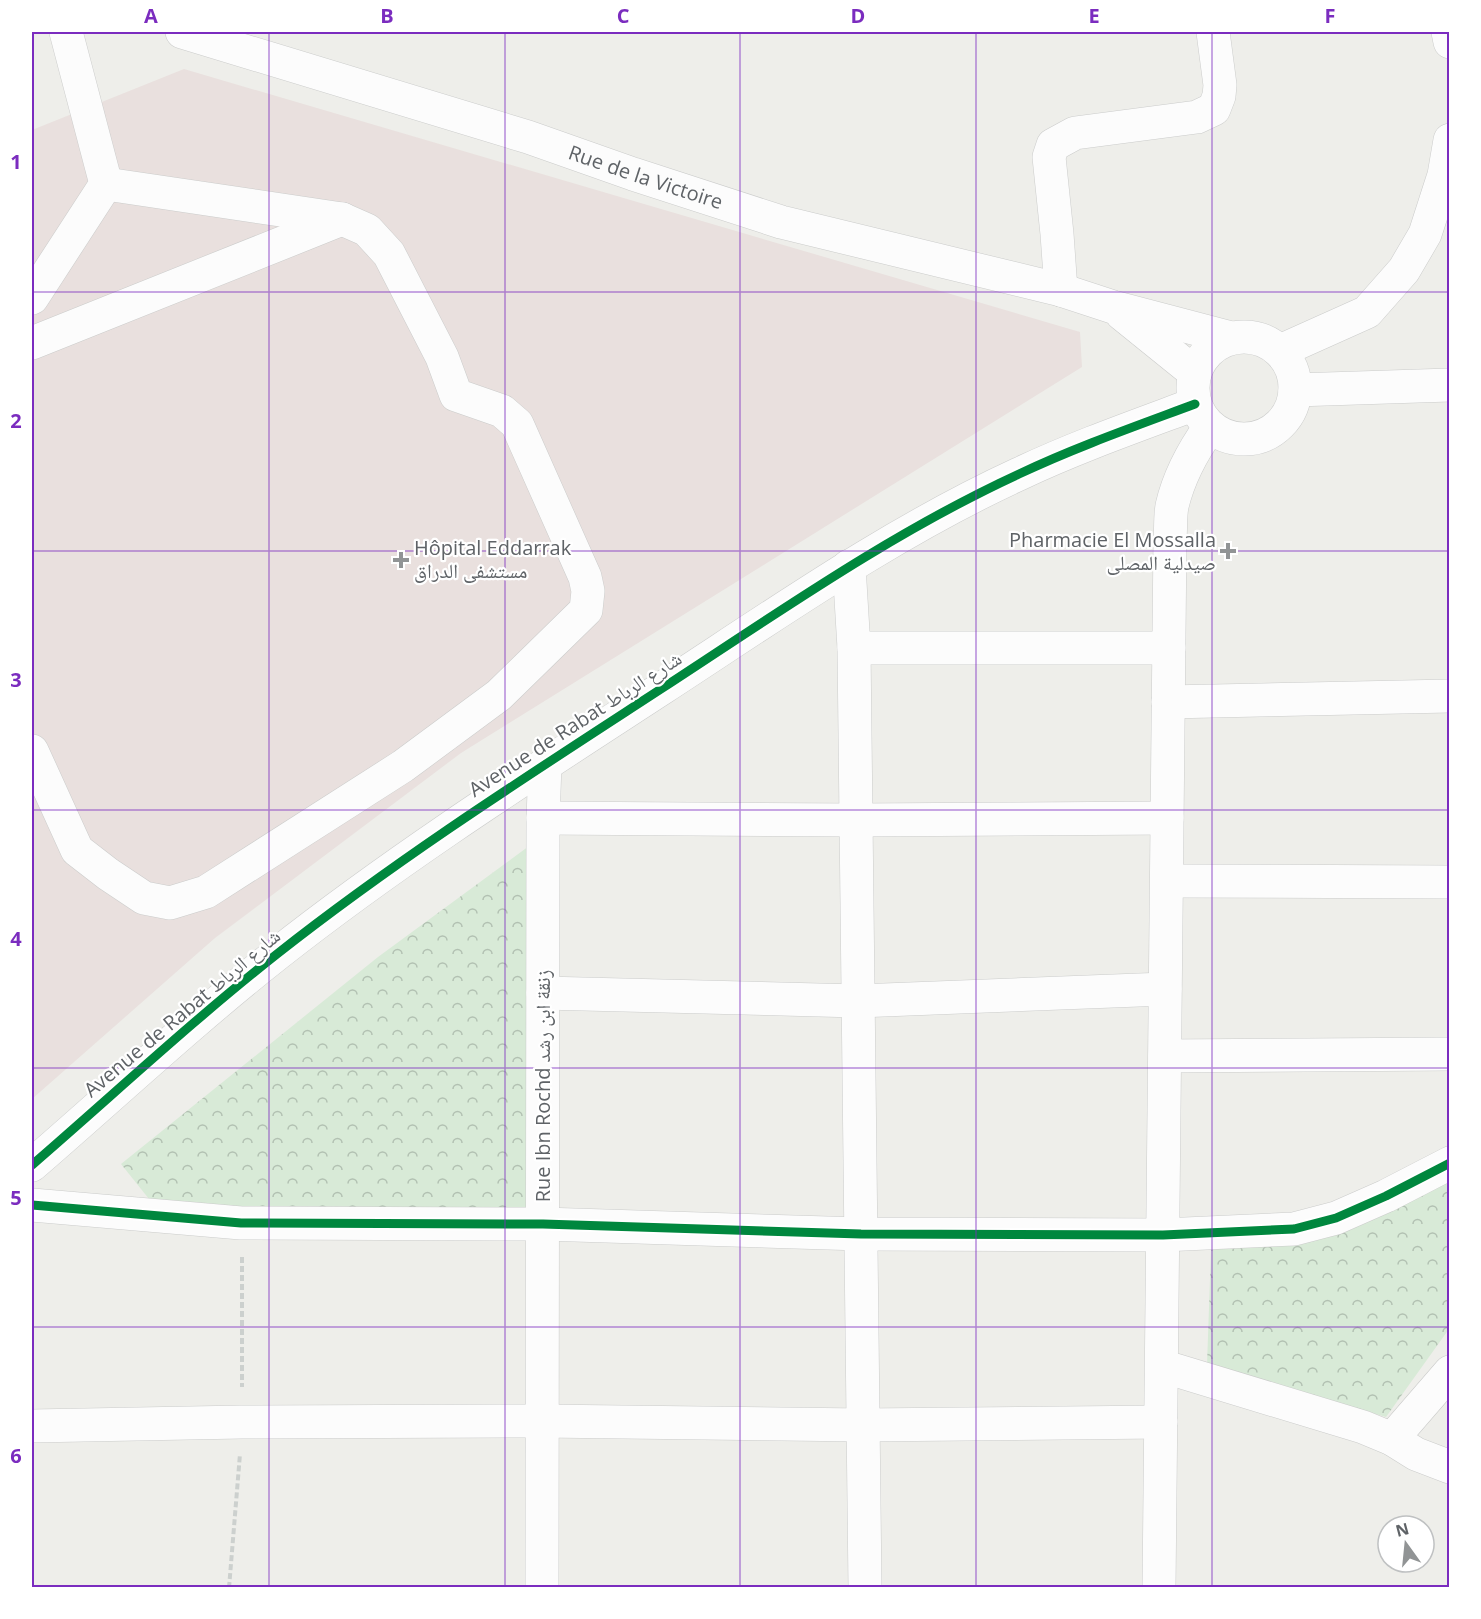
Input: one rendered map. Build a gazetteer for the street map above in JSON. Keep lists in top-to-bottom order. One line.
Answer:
{"streets":{"street":["Rue de la Victoire","Avenue de Rabat شارع الرباط","Rue Ibn Rochd زنقة ابن رشد"]},"crossings":[["Rue de la Victoire","Avenue de Rabat شارع الرباط"],["Avenue de Rabat شارع الرباط","Rue Ibn Rochd زنقة ابن رشد"]],"places":{"health":["Pharmacie El Mossalla صيدلية المصلى","Hôpital Eddarrak مستشفى الدراق"]},"north":"top","grid":{"columns":["A","B","C","D","E","F"],"rows":["1","2","3","4","5","6"]}}
